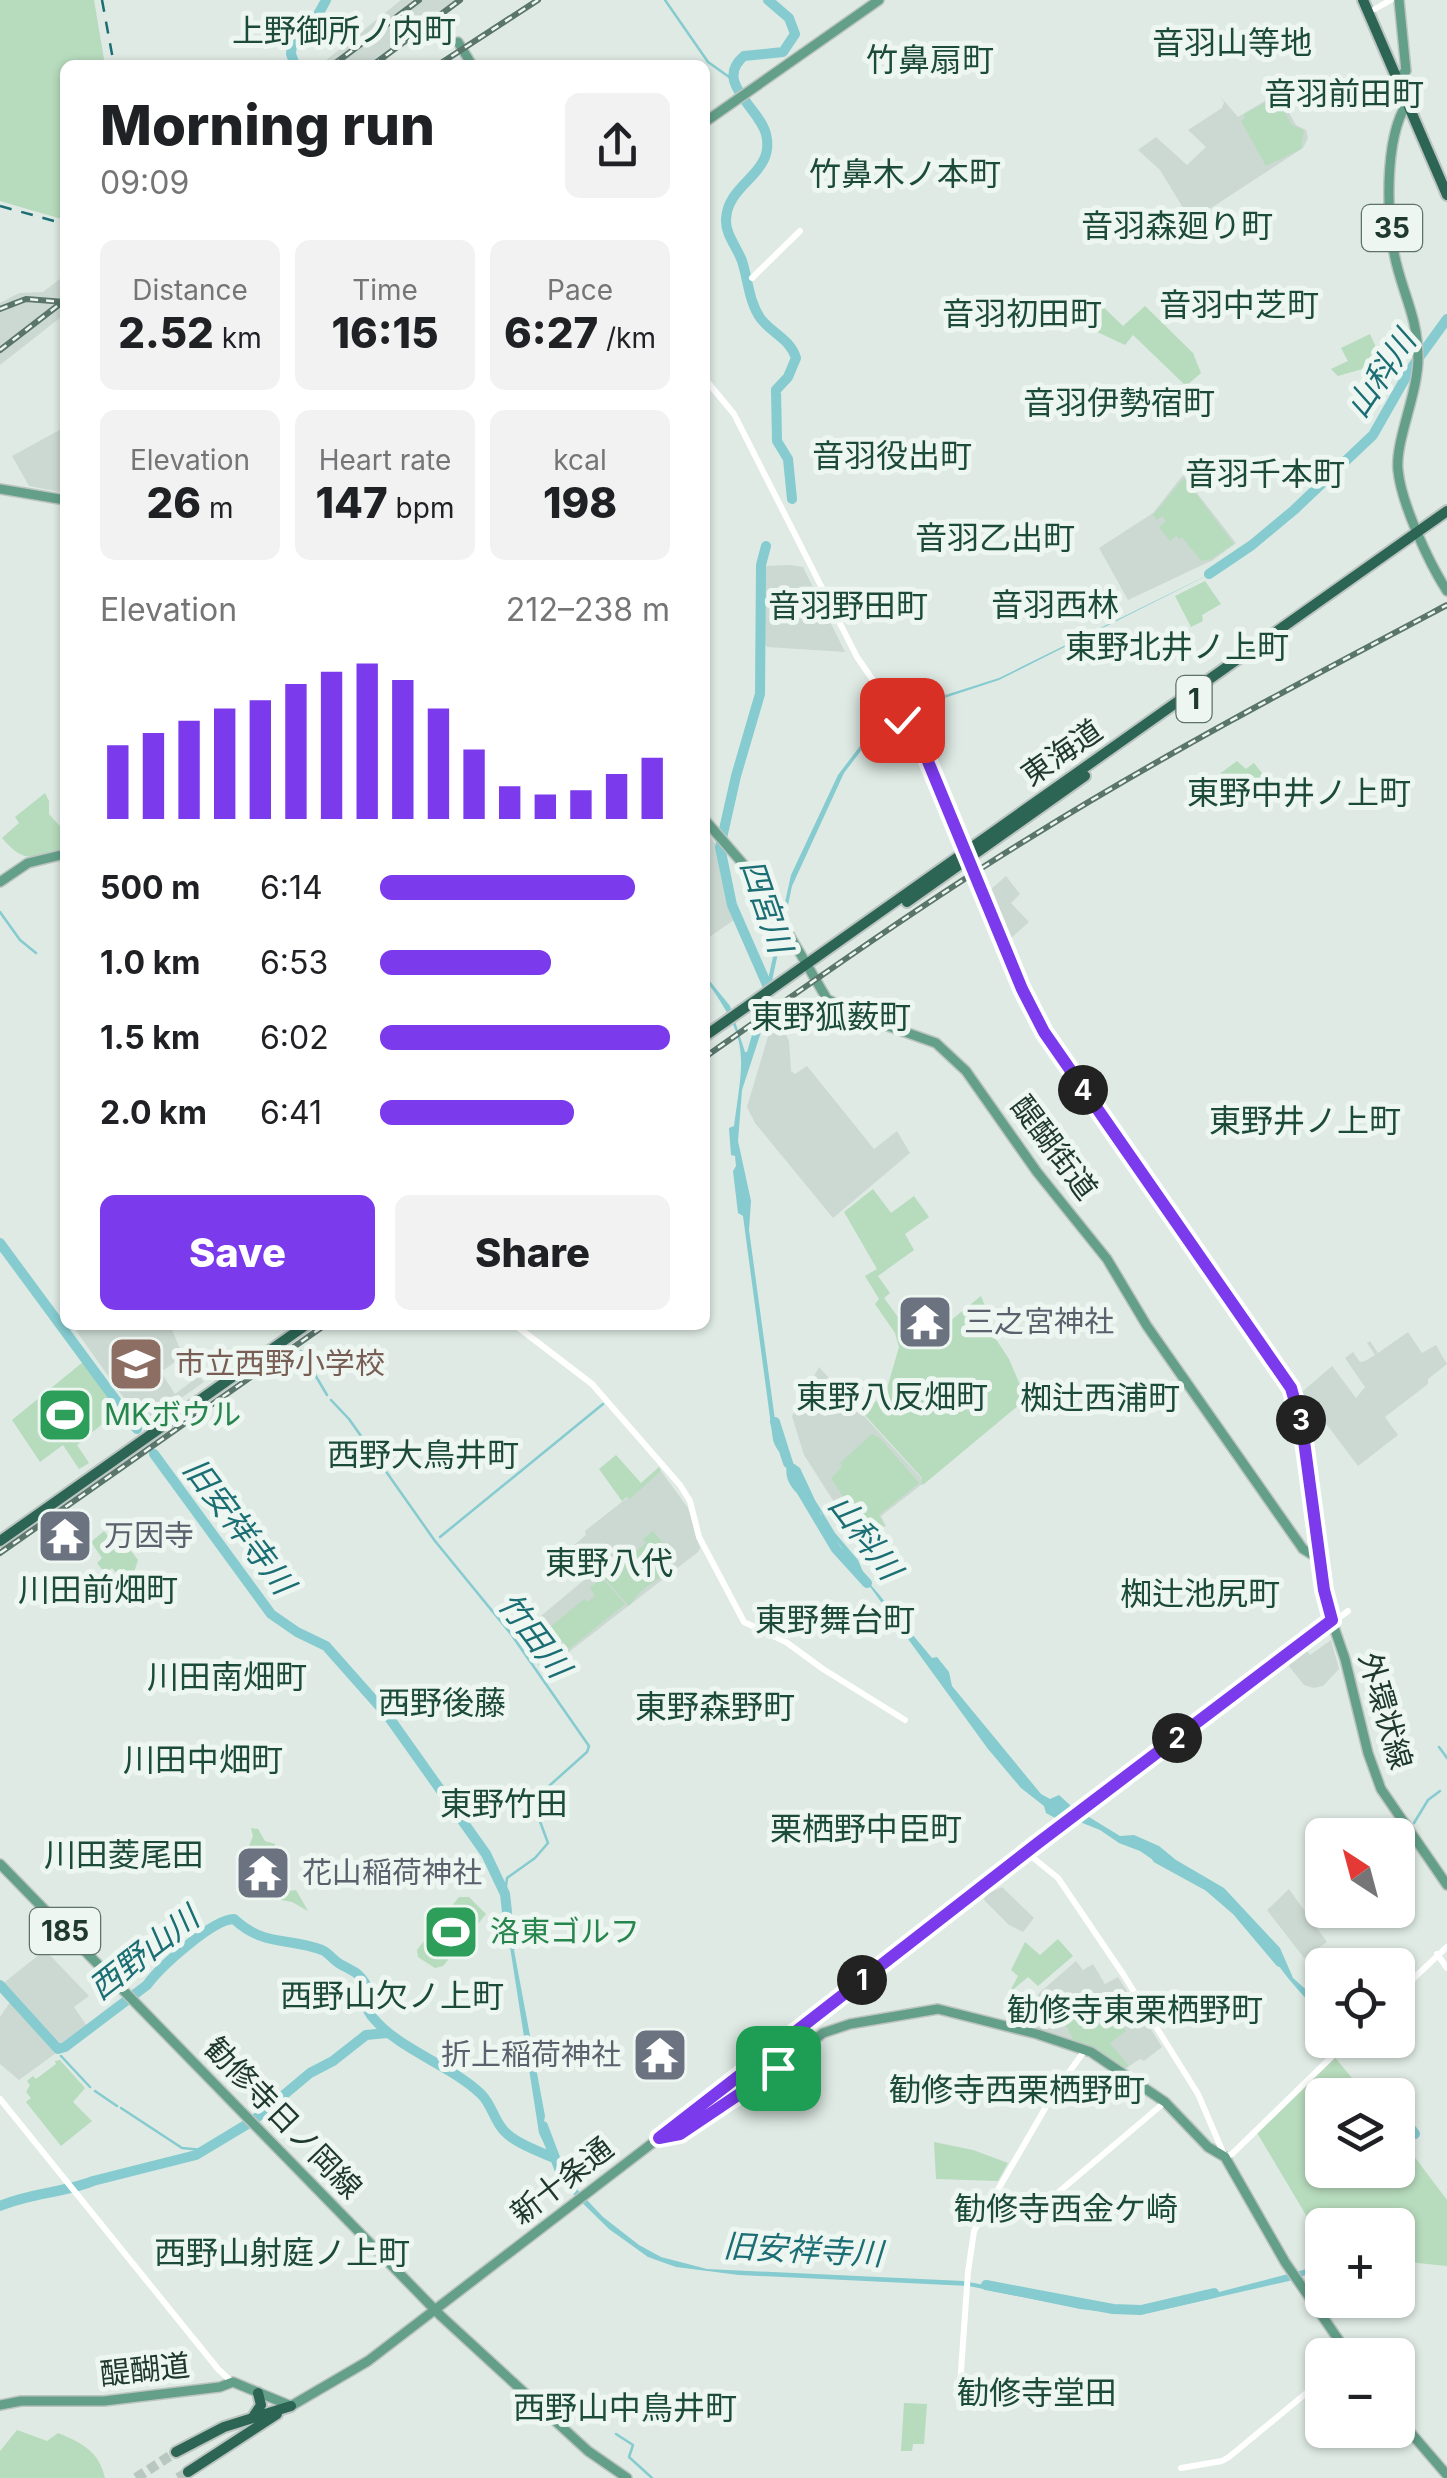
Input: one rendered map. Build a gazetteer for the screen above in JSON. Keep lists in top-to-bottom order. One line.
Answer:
{"streets":{"highway":["1","東海道"],"main road":["35","醍醐街道","外環状線","185","勧修寺日ノ岡線","新十条通","醍醐道"]},"crossings":[["35","東海道"],["東海道","醍醐街道"],["東海道","外環状線"],["醍醐街道","外環状線"],["外環状線","新十条通"],["勧修寺日ノ岡線","新十条通"],["新十条通","醍醐道"]],"districts":["上野御所ノ内町","音羽山等地","竹鼻扇町","音羽前田町","竹鼻木ノ本町","音羽森廻り町","音羽中芝町","音羽初田町","音羽伊勢宿町","音羽役出町","音羽千本町","音羽乙出町","音羽西林","音羽野田町","東野北井ノ上町","東野中井ノ上町","東野狐薮町","東野井ノ上町","東野八反畑町","椥辻西浦町","西野大鳥井町","東野八代","川田前畑町","椥辻池尻町","東野舞台町","川田南畑町","西野後藤","東野森野町","川田中畑町","東野竹田","栗栖野中臣町","川田菱尾田","西野山欠ノ上町","勧修寺東栗栖野町","勧修寺西栗栖野町","勧修寺西金ケ崎","西野山射庭ノ上町","勧修寺堂田","西野山中鳥井町"],"water":["山科川","四宮川","旧安祥寺川","竹田川","西野山川"],"places":{"temple":["三之宮神社","万因寺","花山稲荷神社","折上稲荷神社"],"school or university":["市立西野小学校"],"sports":["MKボウル","洛東ゴルフ"]},"north":"top left","page":{"heading":["Morning run","09:09"],"stats":[["Distance","2.52 km"],["Time","16:15"],["Pace","6:27 /km"],["Elevation","26 m"],["Heart rate","147 bpm"],["kcal","198"]],"chart":["Elevation","212–238 m"],"list":[{"name":"500 m","note":"6:14"},{"name":"1.0 km","note":"6:53"},{"name":"1.5 km","note":"6:02"},{"name":"2.0 km","note":"6:41"}],"pins":["4","3","2","1"],"buttons":["Save","Share"],"map_buttons":["+","−"]}}
